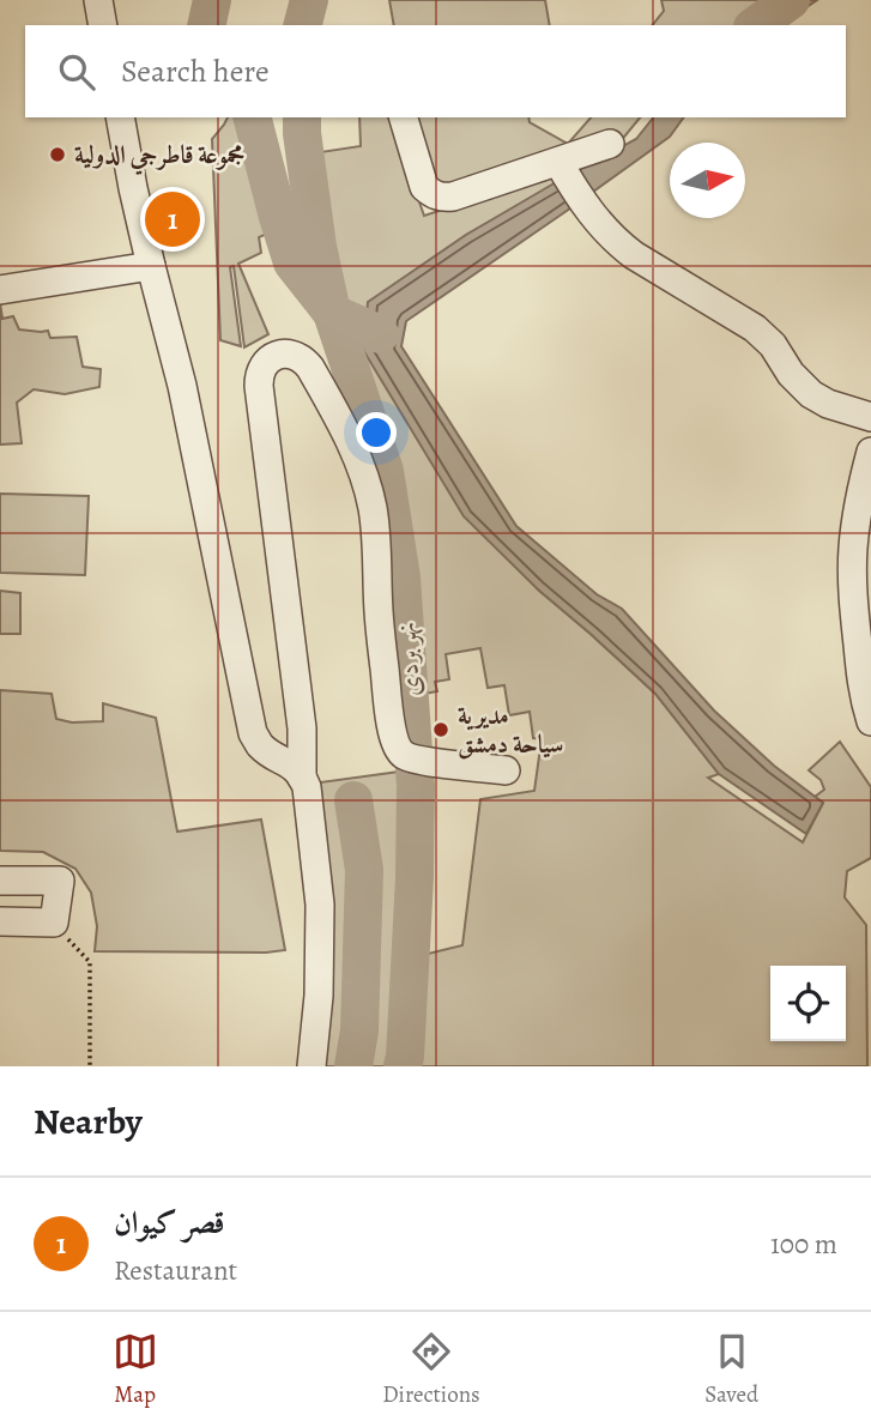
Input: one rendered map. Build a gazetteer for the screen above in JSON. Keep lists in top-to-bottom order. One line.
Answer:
{"water":["نهر بردى"],"places":["مجموعة قاطرجي الدولية","مديرية سياحة دمشق"],"north":"right","page":{"search":"Search here","pins":"1","heading":"Nearby","list":[{"mark":"1","name":"قصر كيوان","note":"Restaurant","value":"100 m"}],"nav":["Map","Directions","Saved"]}}
